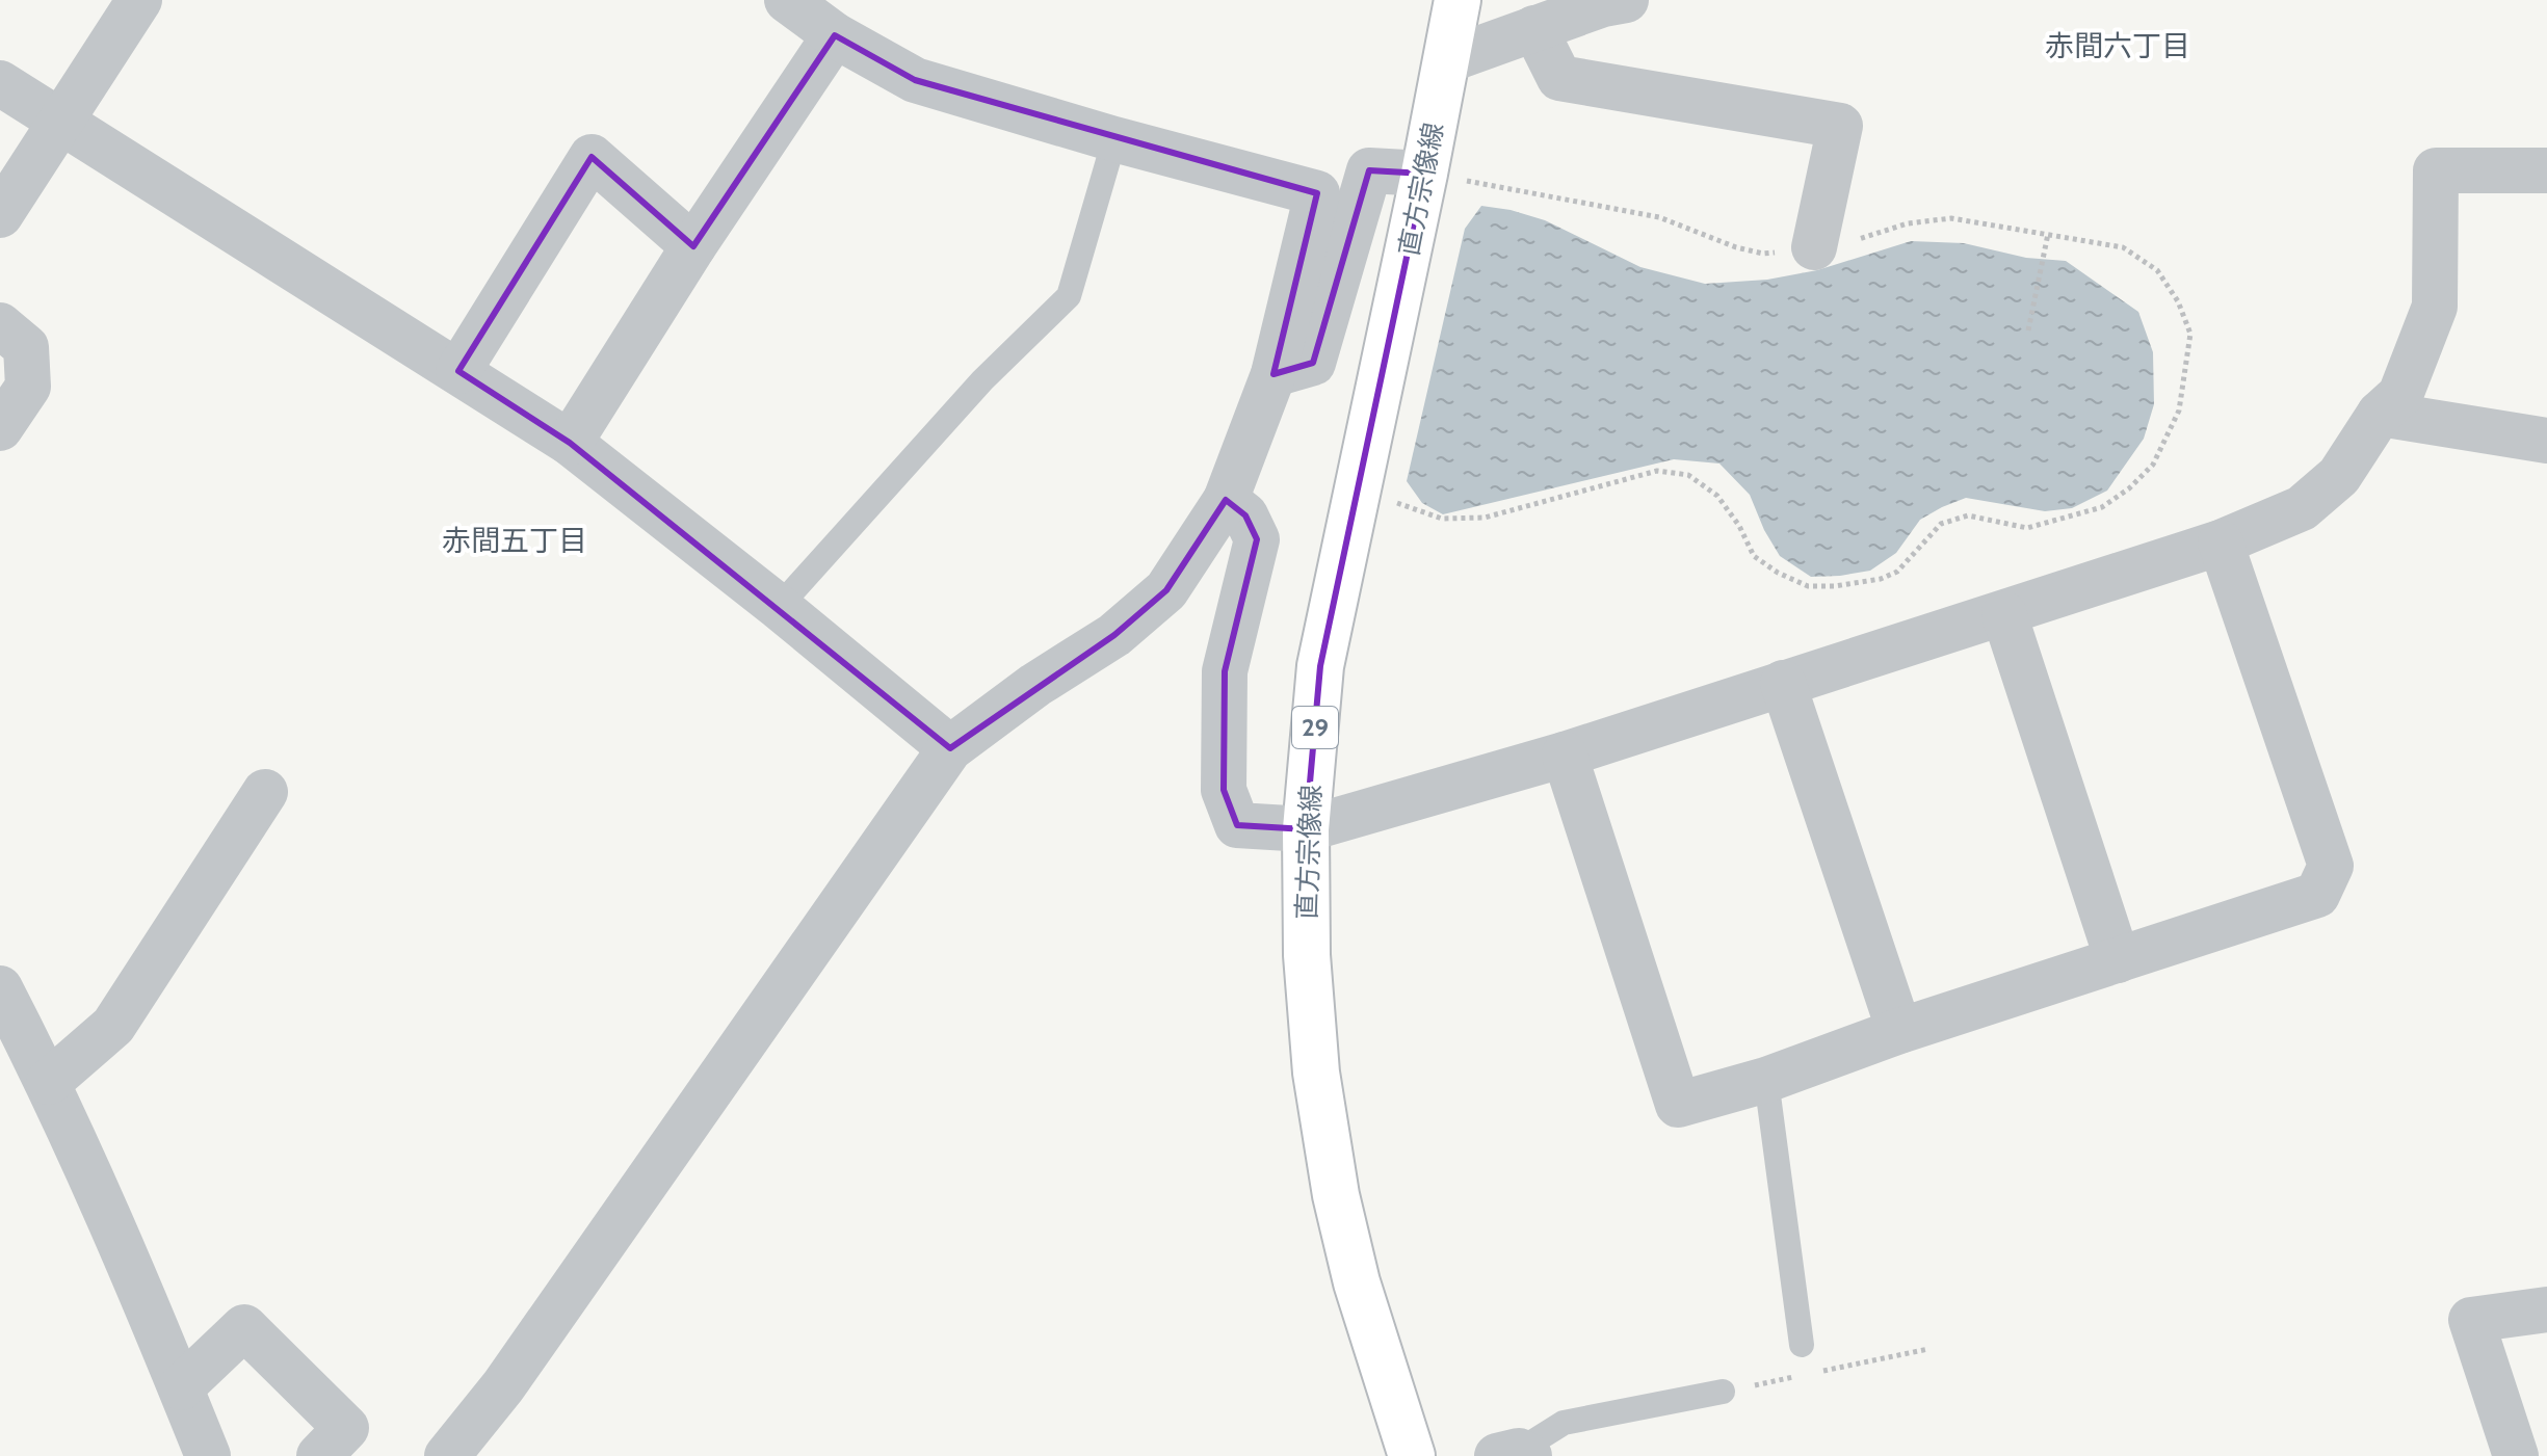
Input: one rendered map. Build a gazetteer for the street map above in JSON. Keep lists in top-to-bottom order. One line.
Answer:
{"streets":{"main road":["直方宗像線","29"]},"districts":["赤間六丁目","赤間五丁目"]}
